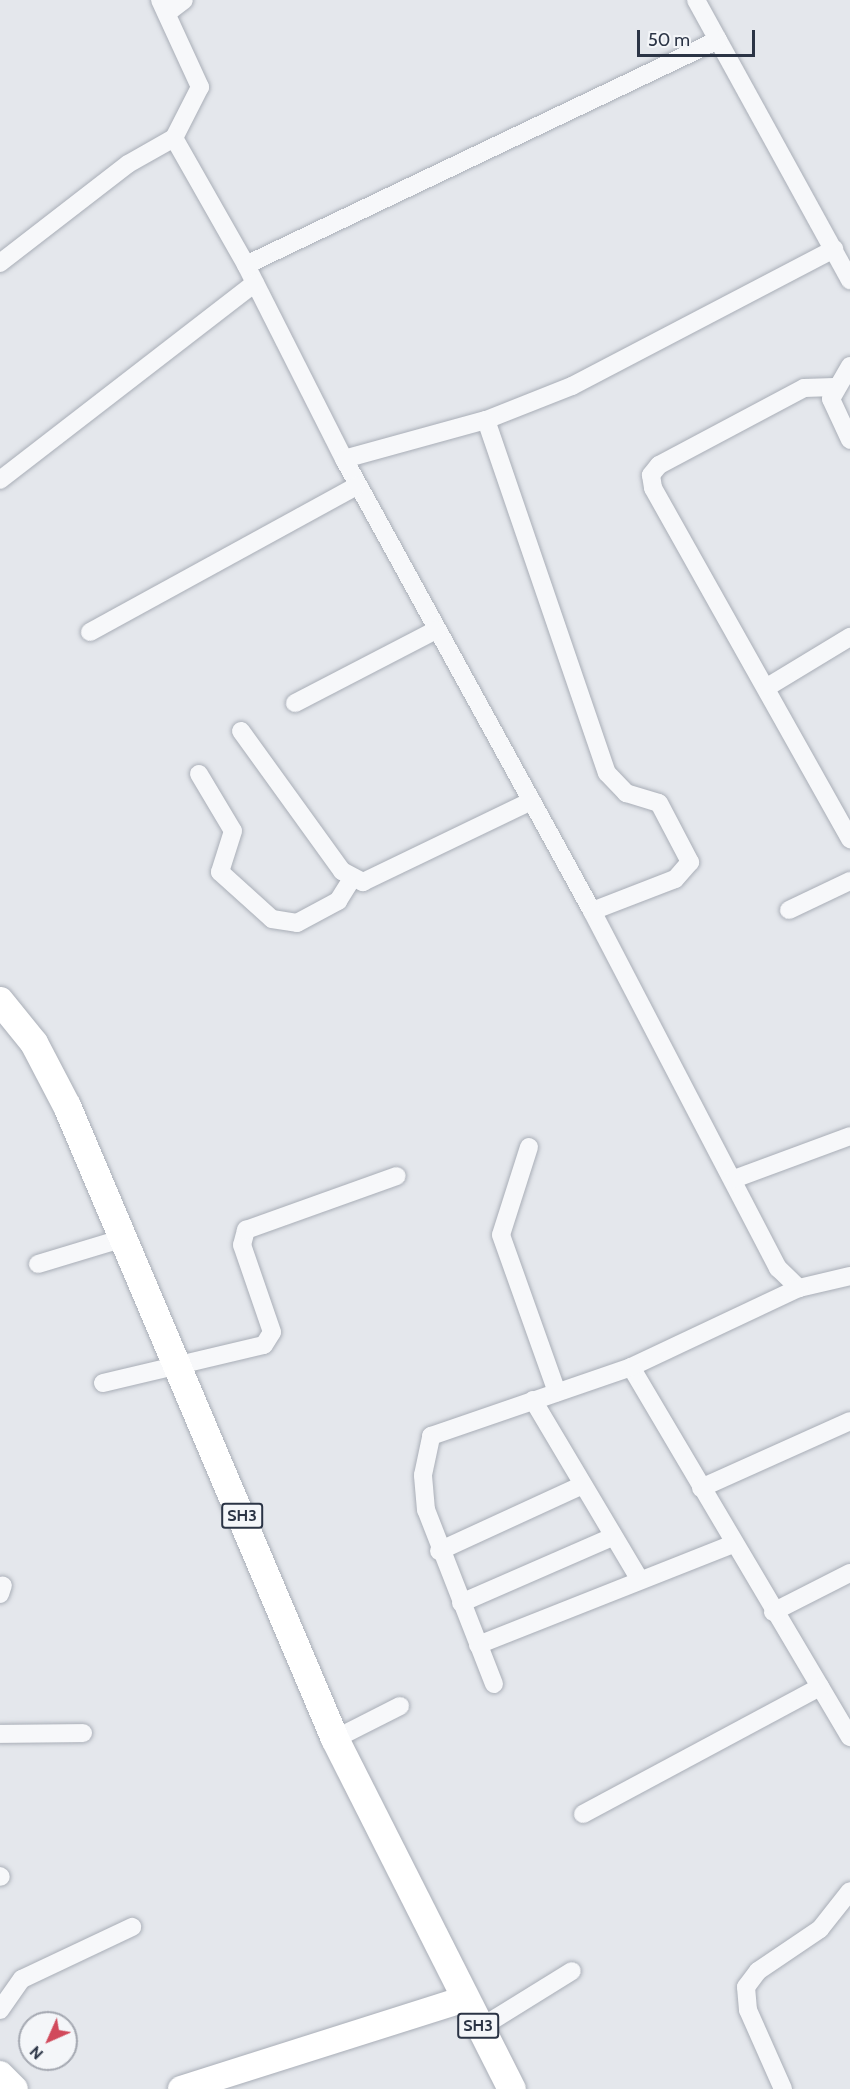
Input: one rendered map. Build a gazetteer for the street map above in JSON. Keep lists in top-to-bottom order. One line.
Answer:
{"streets":{"main road":["SH3"]},"scale_bar":"50 m","north":"bottom left"}
